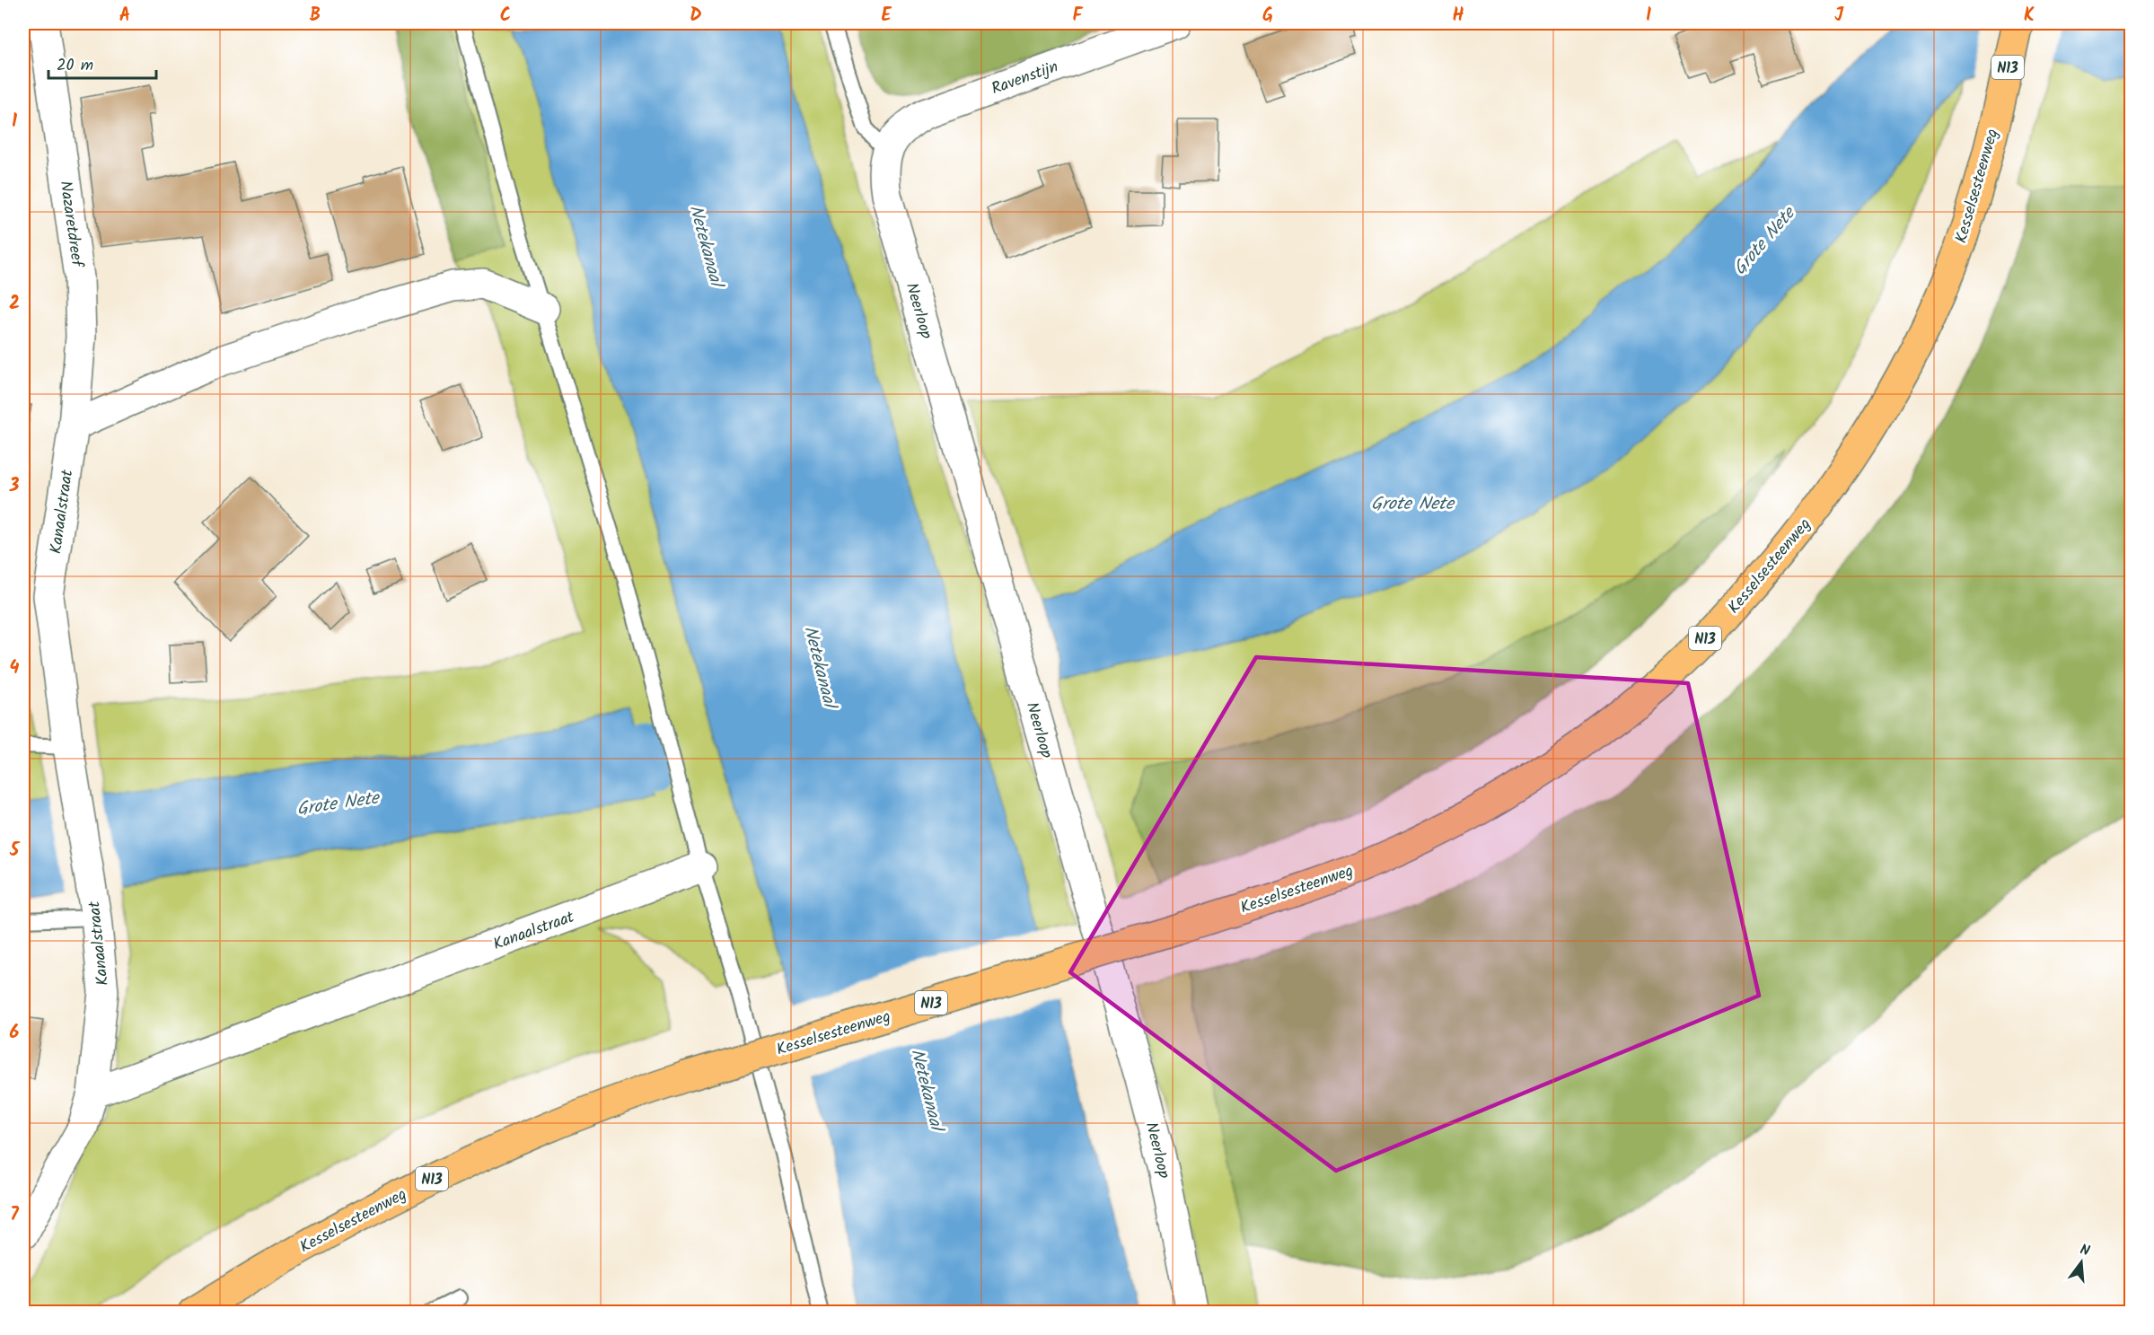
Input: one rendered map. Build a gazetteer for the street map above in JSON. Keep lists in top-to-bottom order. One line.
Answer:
{"streets":{"main road":["N13","Kesselsesteenweg"],"street":["Ravenstijn","Nazaretdreef","Neerloop","Kanaalstraat"]},"crossings":[["Ravenstijn","Neerloop"],["Nazaretdreef","Kanaalstraat"]],"water":["Grote Nete","Netekanaal"],"scale_bar":"20 m","north":"top","grid":{"columns":["A","B","C","D","E","F","G","H","I","J","K"],"rows":["1","2","3","4","5","6","7"]}}
